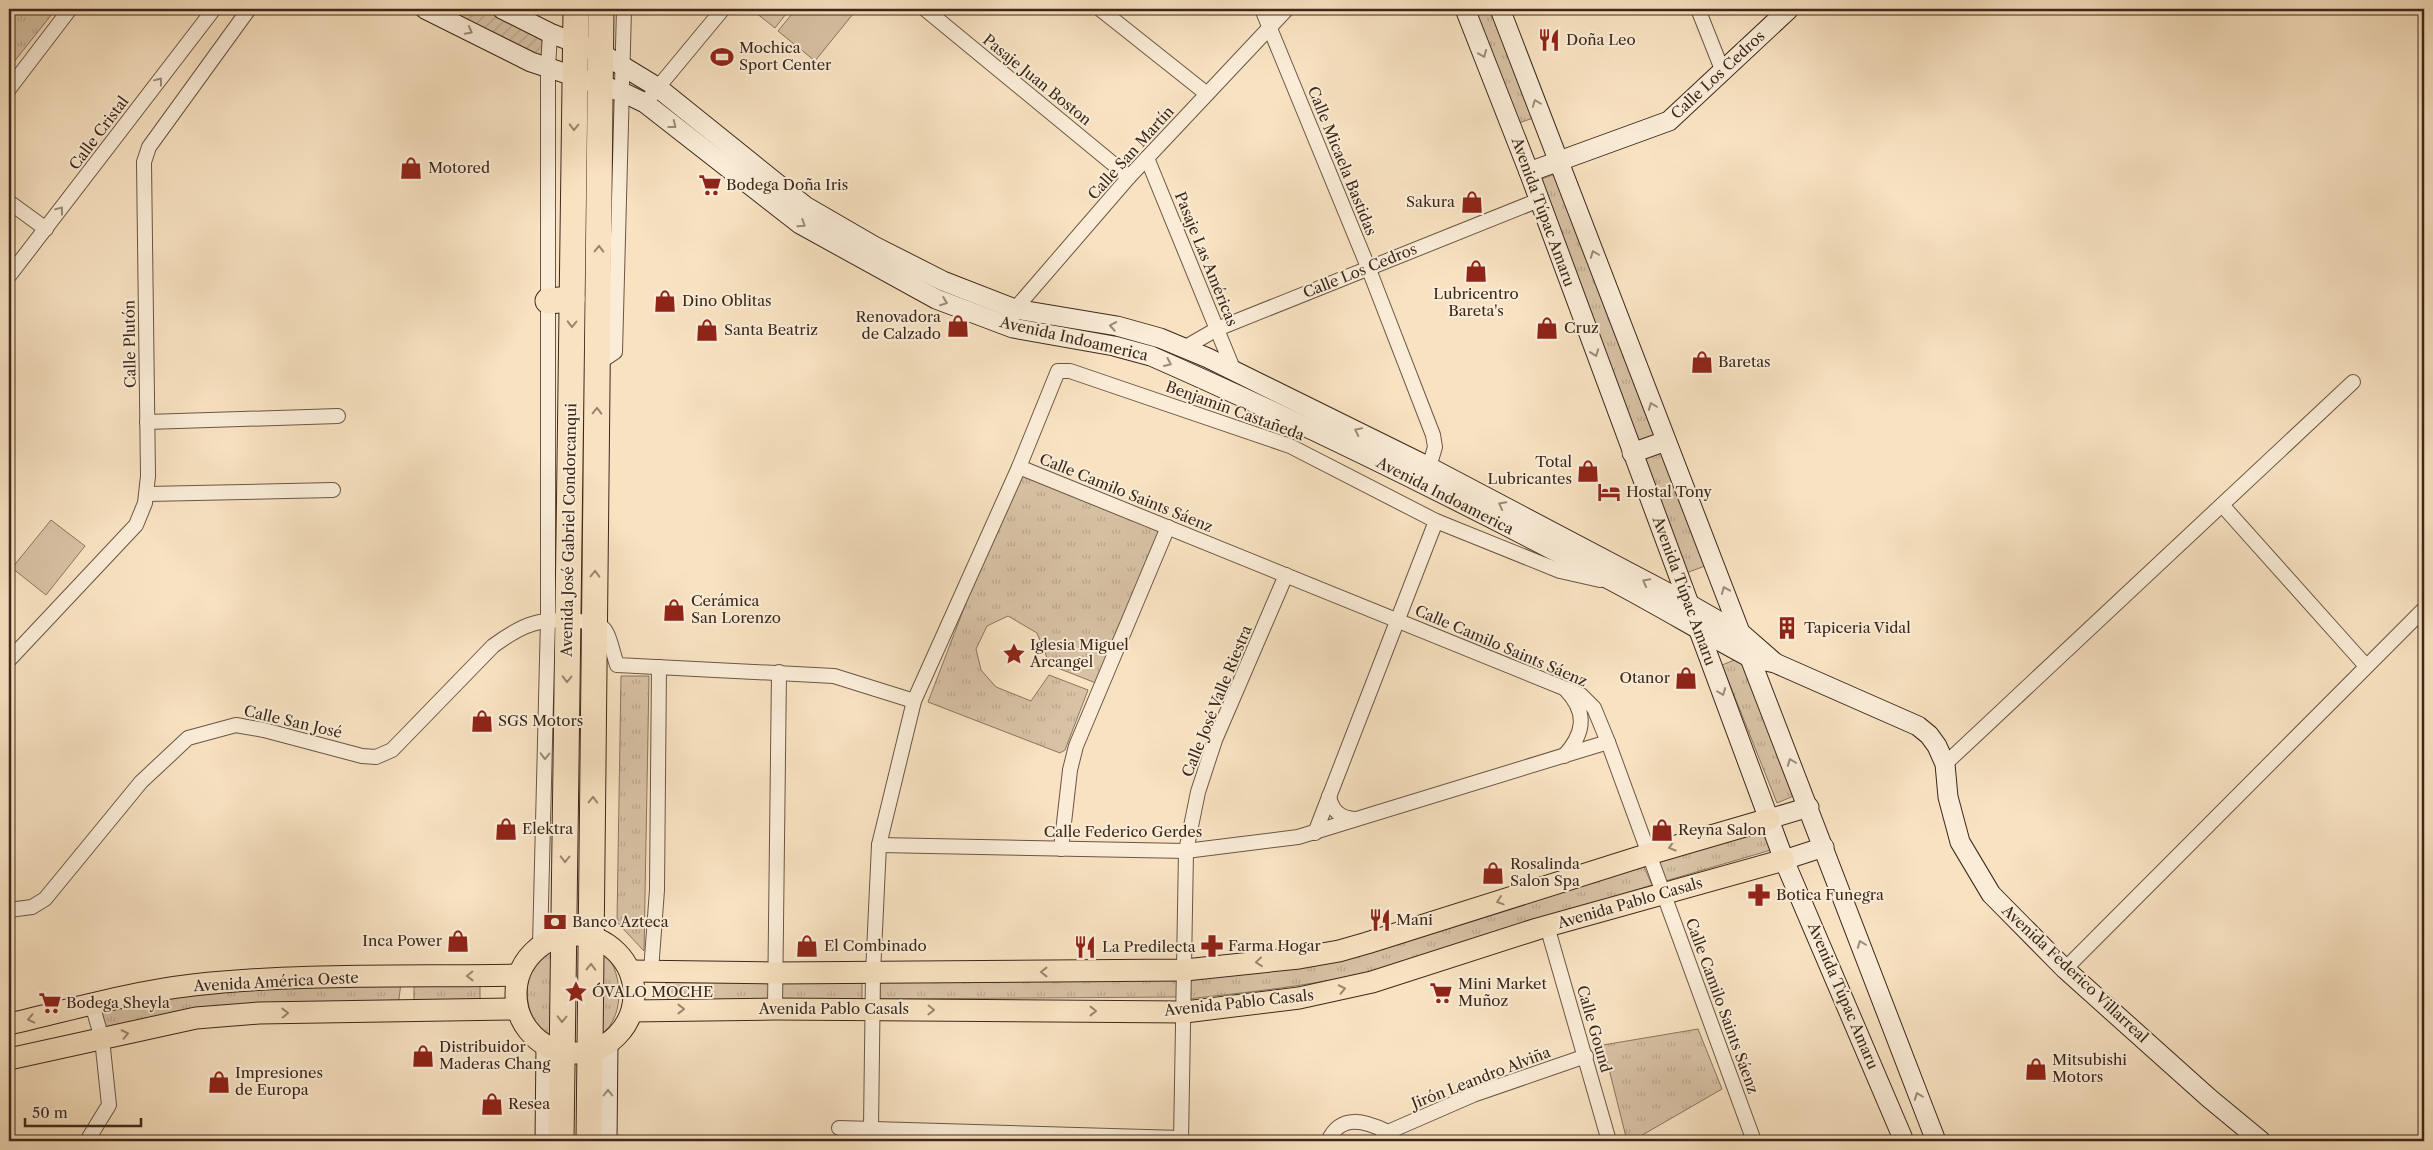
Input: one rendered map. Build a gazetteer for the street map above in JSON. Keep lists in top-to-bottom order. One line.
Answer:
{"streets":{"highway":["Avenida José Gabriel Condorcanqui"],"main road":["Calle Los Cedros","Avenida Túpac Amaru","Avenida Indoamerica","Avenida Pablo Casals","Avenida Federico Villarreal","Avenida América Oeste"],"street":["Pasaje Juan Boston","Calle Cristal","Calle San Martín","Calle Micaela Bastidas","Pasaje Las Américas","Calle Plutón","Benjamin Castañeda","Calle Camilo Saints Sáenz","Calle José Valle Riestra","Calle San José","Calle Federico Gerdes","Calle Gound","Jirón Leandro Alviña"]},"crossings":[["Calle Los Cedros","Calle Micaela Bastidas"],["Calle Los Cedros","Avenida Túpac Amaru"],["Calle Los Cedros","Pasaje Las Américas"],["Calle Los Cedros","Avenida Indoamerica"],["Pasaje Juan Boston","Calle San Martín"],["Calle San Martín","Calle Micaela Bastidas"],["Calle San Martín","Pasaje Las Américas"],["Calle San Martín","Avenida Indoamerica"],["Calle Micaela Bastidas","Avenida Indoamerica"],["Avenida Túpac Amaru","Avenida Indoamerica"],["Avenida Túpac Amaru","Avenida Pablo Casals"],["Avenida Túpac Amaru","Avenida Federico Villarreal"],["Pasaje Las Américas","Avenida Indoamerica"],["Avenida Indoamerica","Benjamin Castañeda"],["Avenida Indoamerica","Avenida José Gabriel Condorcanqui"],["Avenida Indoamerica","Avenida Federico Villarreal"],["Benjamin Castañeda","Calle Camilo Saints Sáenz"],["Calle Camilo Saints Sáenz","Calle José Valle Riestra"],["Calle Camilo Saints Sáenz","Calle Federico Gerdes"],["Calle Camilo Saints Sáenz","Avenida Pablo Casals"],["Avenida José Gabriel Condorcanqui","Calle San José"],["Calle José Valle Riestra","Calle Federico Gerdes"],["Calle José Valle Riestra","Avenida Pablo Casals"],["Avenida Pablo Casals","Calle Gound"],["Calle Gound","Jirón Leandro Alviña"]],"places":{"restaurant":["Doña Leo","Mani","La Predilecta"],"sports":["Mochica Sport Center"],"shop":["Motored","Sakura","Lubricentro Bareta's","Dino Oblitas","Renovadora de Calzado","Cruz","Santa Beatriz","Baretas","Total Lubricantes","Cerámica San Lorenzo","Otanor","SGS Motors","Elektra","Reyna Salon","Rosalinda Salon Spa","Inca Power","El Combinado","Distribuidor Maderas Chang","Mitsubishi Motors","Impresiones de Europa","Resea"],"supermarket":["Bodega Doña Iris","Mini Market Muñoz","Bodega Sheyla"],"hotel":["Hostal Tony"],"building":["Tapiceria Vidal"],"place":["Iglesia Miguel Arcangel","ÓVALO MOCHE"],"pharmacy":["Botica Funegra","Farma Hogar"],"bank":["Banco Azteca"]},"scale_bar":"50 m"}
